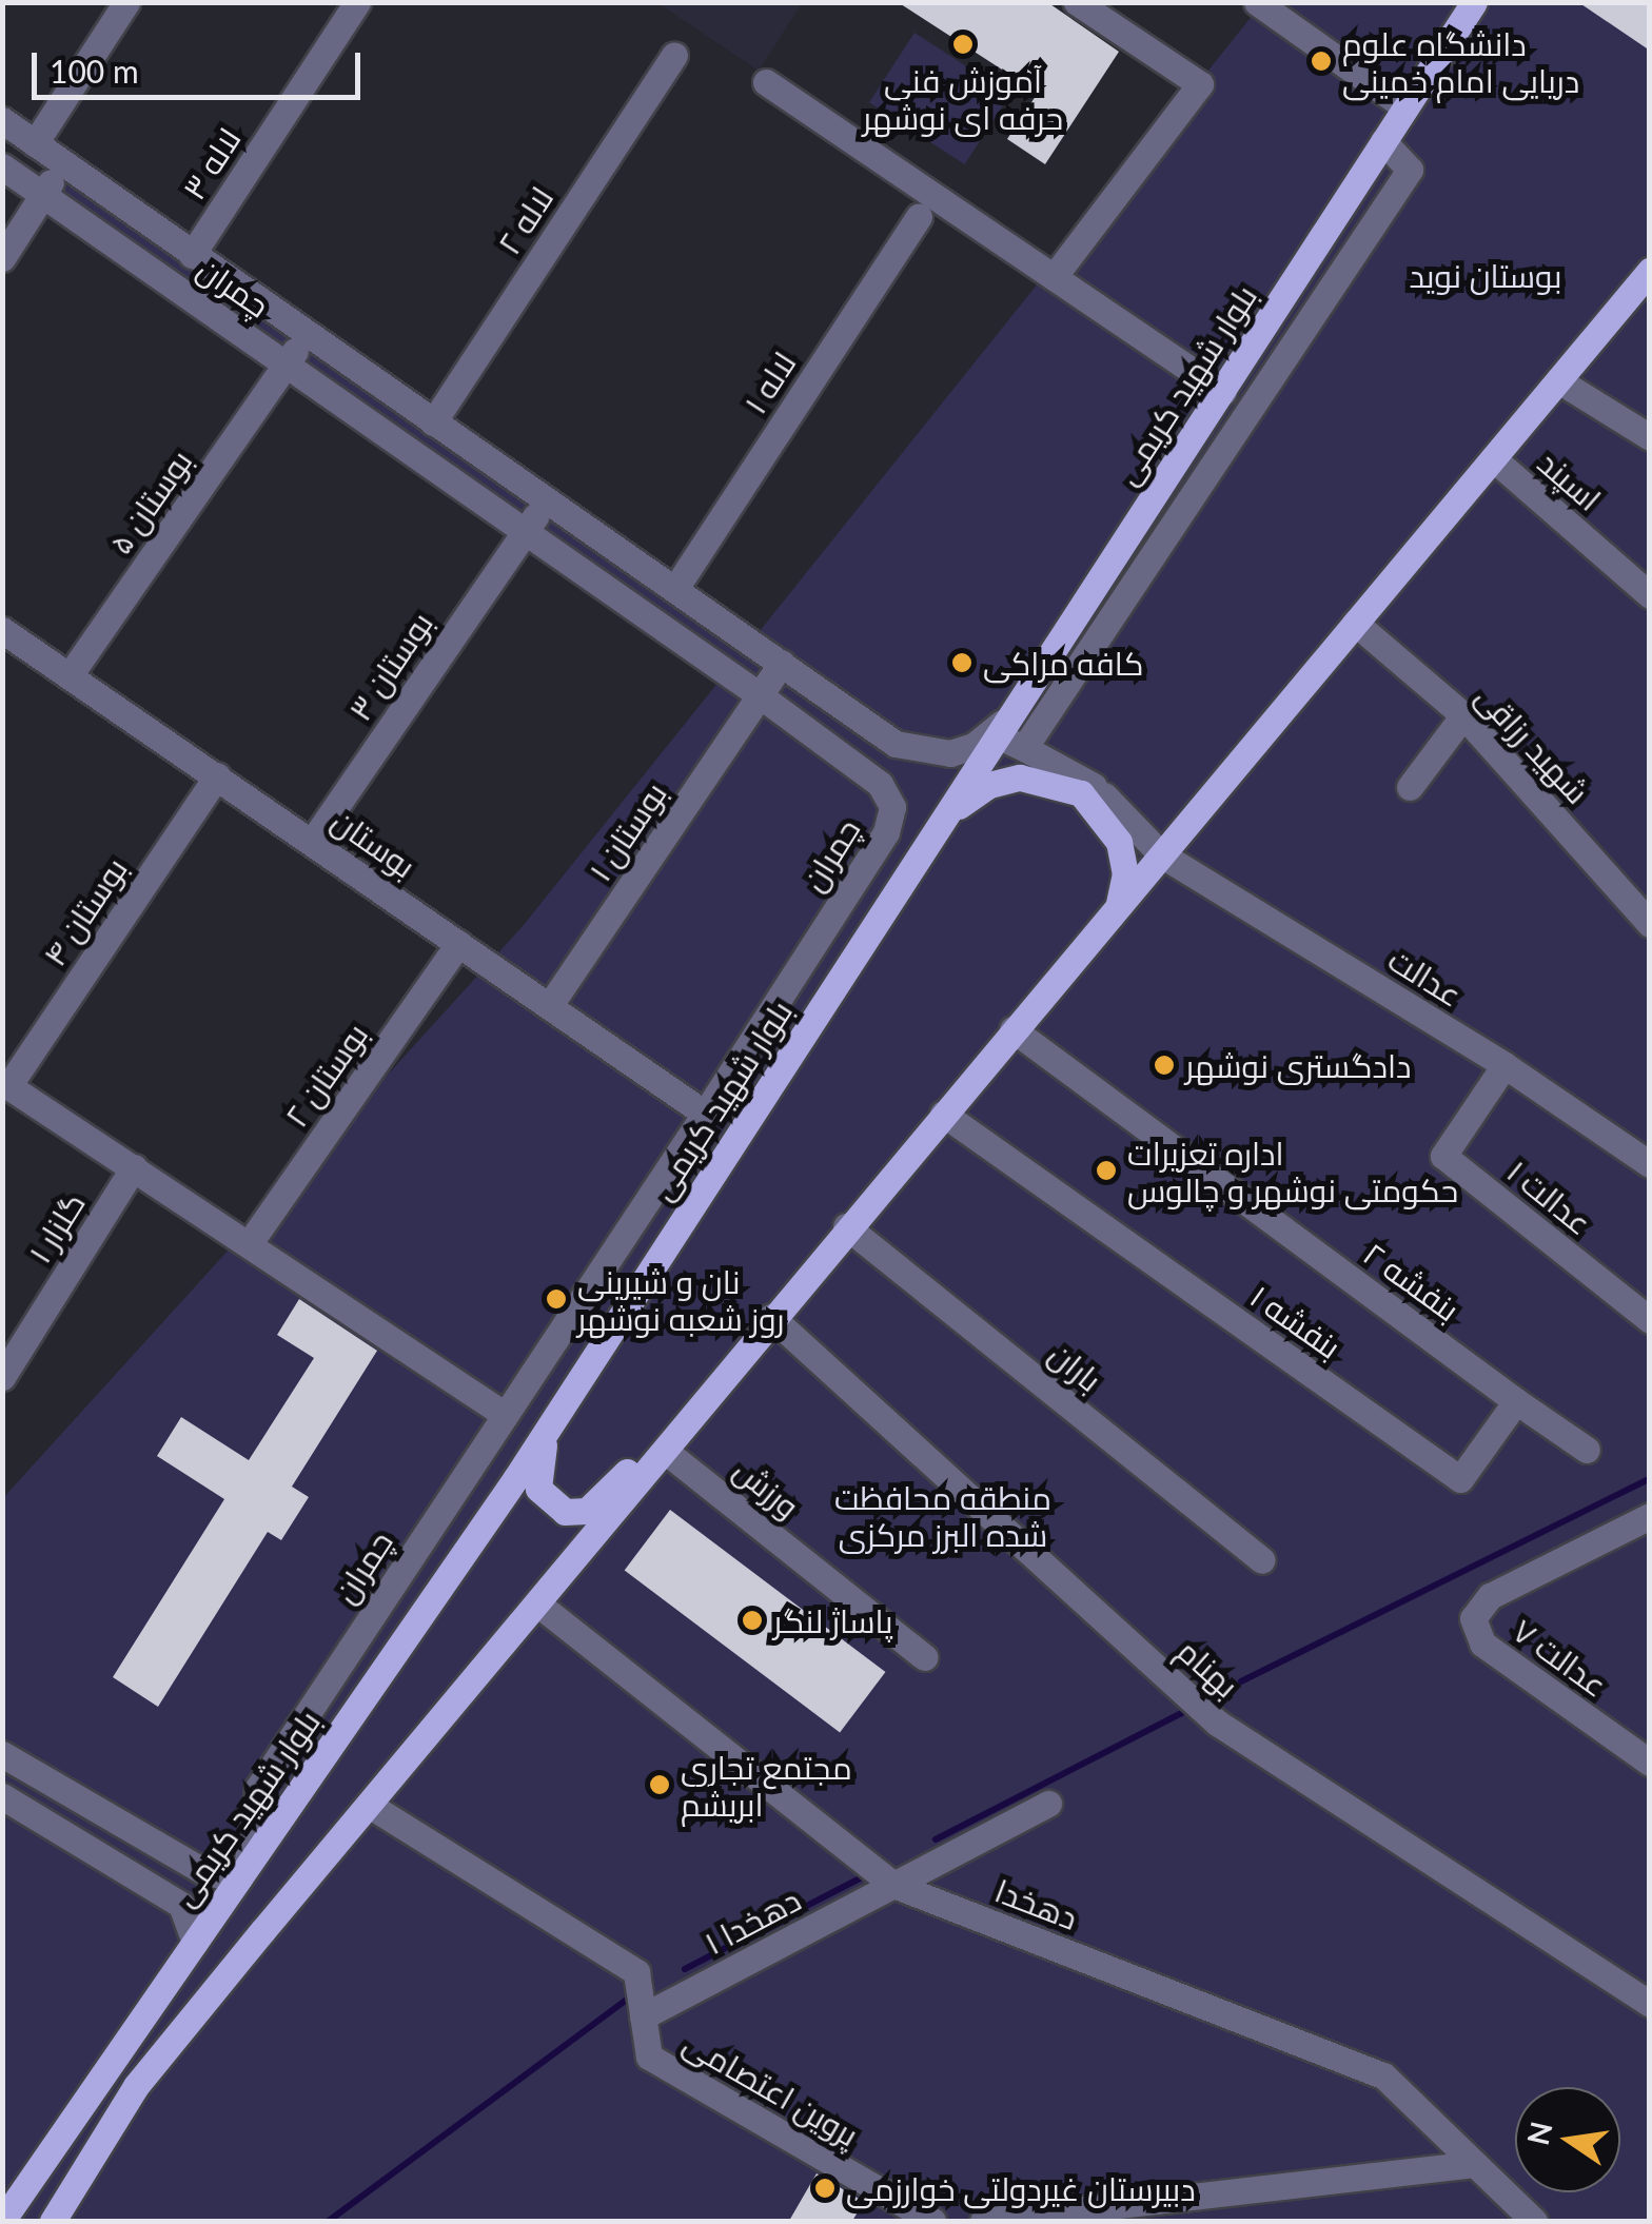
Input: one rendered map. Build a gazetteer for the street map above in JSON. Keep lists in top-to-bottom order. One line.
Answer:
{"streets":{"main road":["بلوار شهید کریمی"],"street":["لاله ۳","لاله ۲","چمران","لاله ۱","اسپند","بوستان ۵","بوستان ۳","شهید رزاقی","بوستان ۱","بوستان","بوستان ۴","عدالت","بوستان ۲","عدالت ۱","گلزار ۱","بنفشه ۲","بنفشه ۱","باران","ورزش","۷ عدالت","بهنام","دهخدا","دهخدا ۱","پروین اعتصامی"]},"crossings":[["لاله ۳","چمران"],["لاله ۲","چمران"],["چمران","لاله ۱"],["چمران","بلوار شهید کریمی"],["چمران","بوستان ۵"],["چمران","بوستان ۳"],["چمران","بوستان ۱"],["چمران","بوستان"],["چمران","عدالت"],["بلوار شهید کریمی","عدالت"],["بوستان ۵","بوستان"],["بوستان ۳","بوستان"],["بوستان ۱","بوستان"],["بوستان","بوستان ۴"],["بوستان","بوستان ۲"],["عدالت","عدالت ۱"],["بنفشه ۲","بنفشه ۱"],["دهخدا","دهخدا ۱"],["دهخدا ۱","پروین اعتصامی"]],"parks":["بوستان نوید","منطقه محافظت شده البرز مرکزی"],"places":["آموزش فنی حرفه ای نوشهر","دانشگاه علوم دریایی امام خمینی","کافه مراکی","دادگستری نوشهر","اداره تعزیرات حکومتی نوشهر و چالوس","نان و شیرینی روز شعبه نوشهر","پاساژ لنگر","مجتمع تجاری ابریشم","دبیرستان غیردولتی خوارزمی"],"scale_bar":"100 m","north":"left"}
